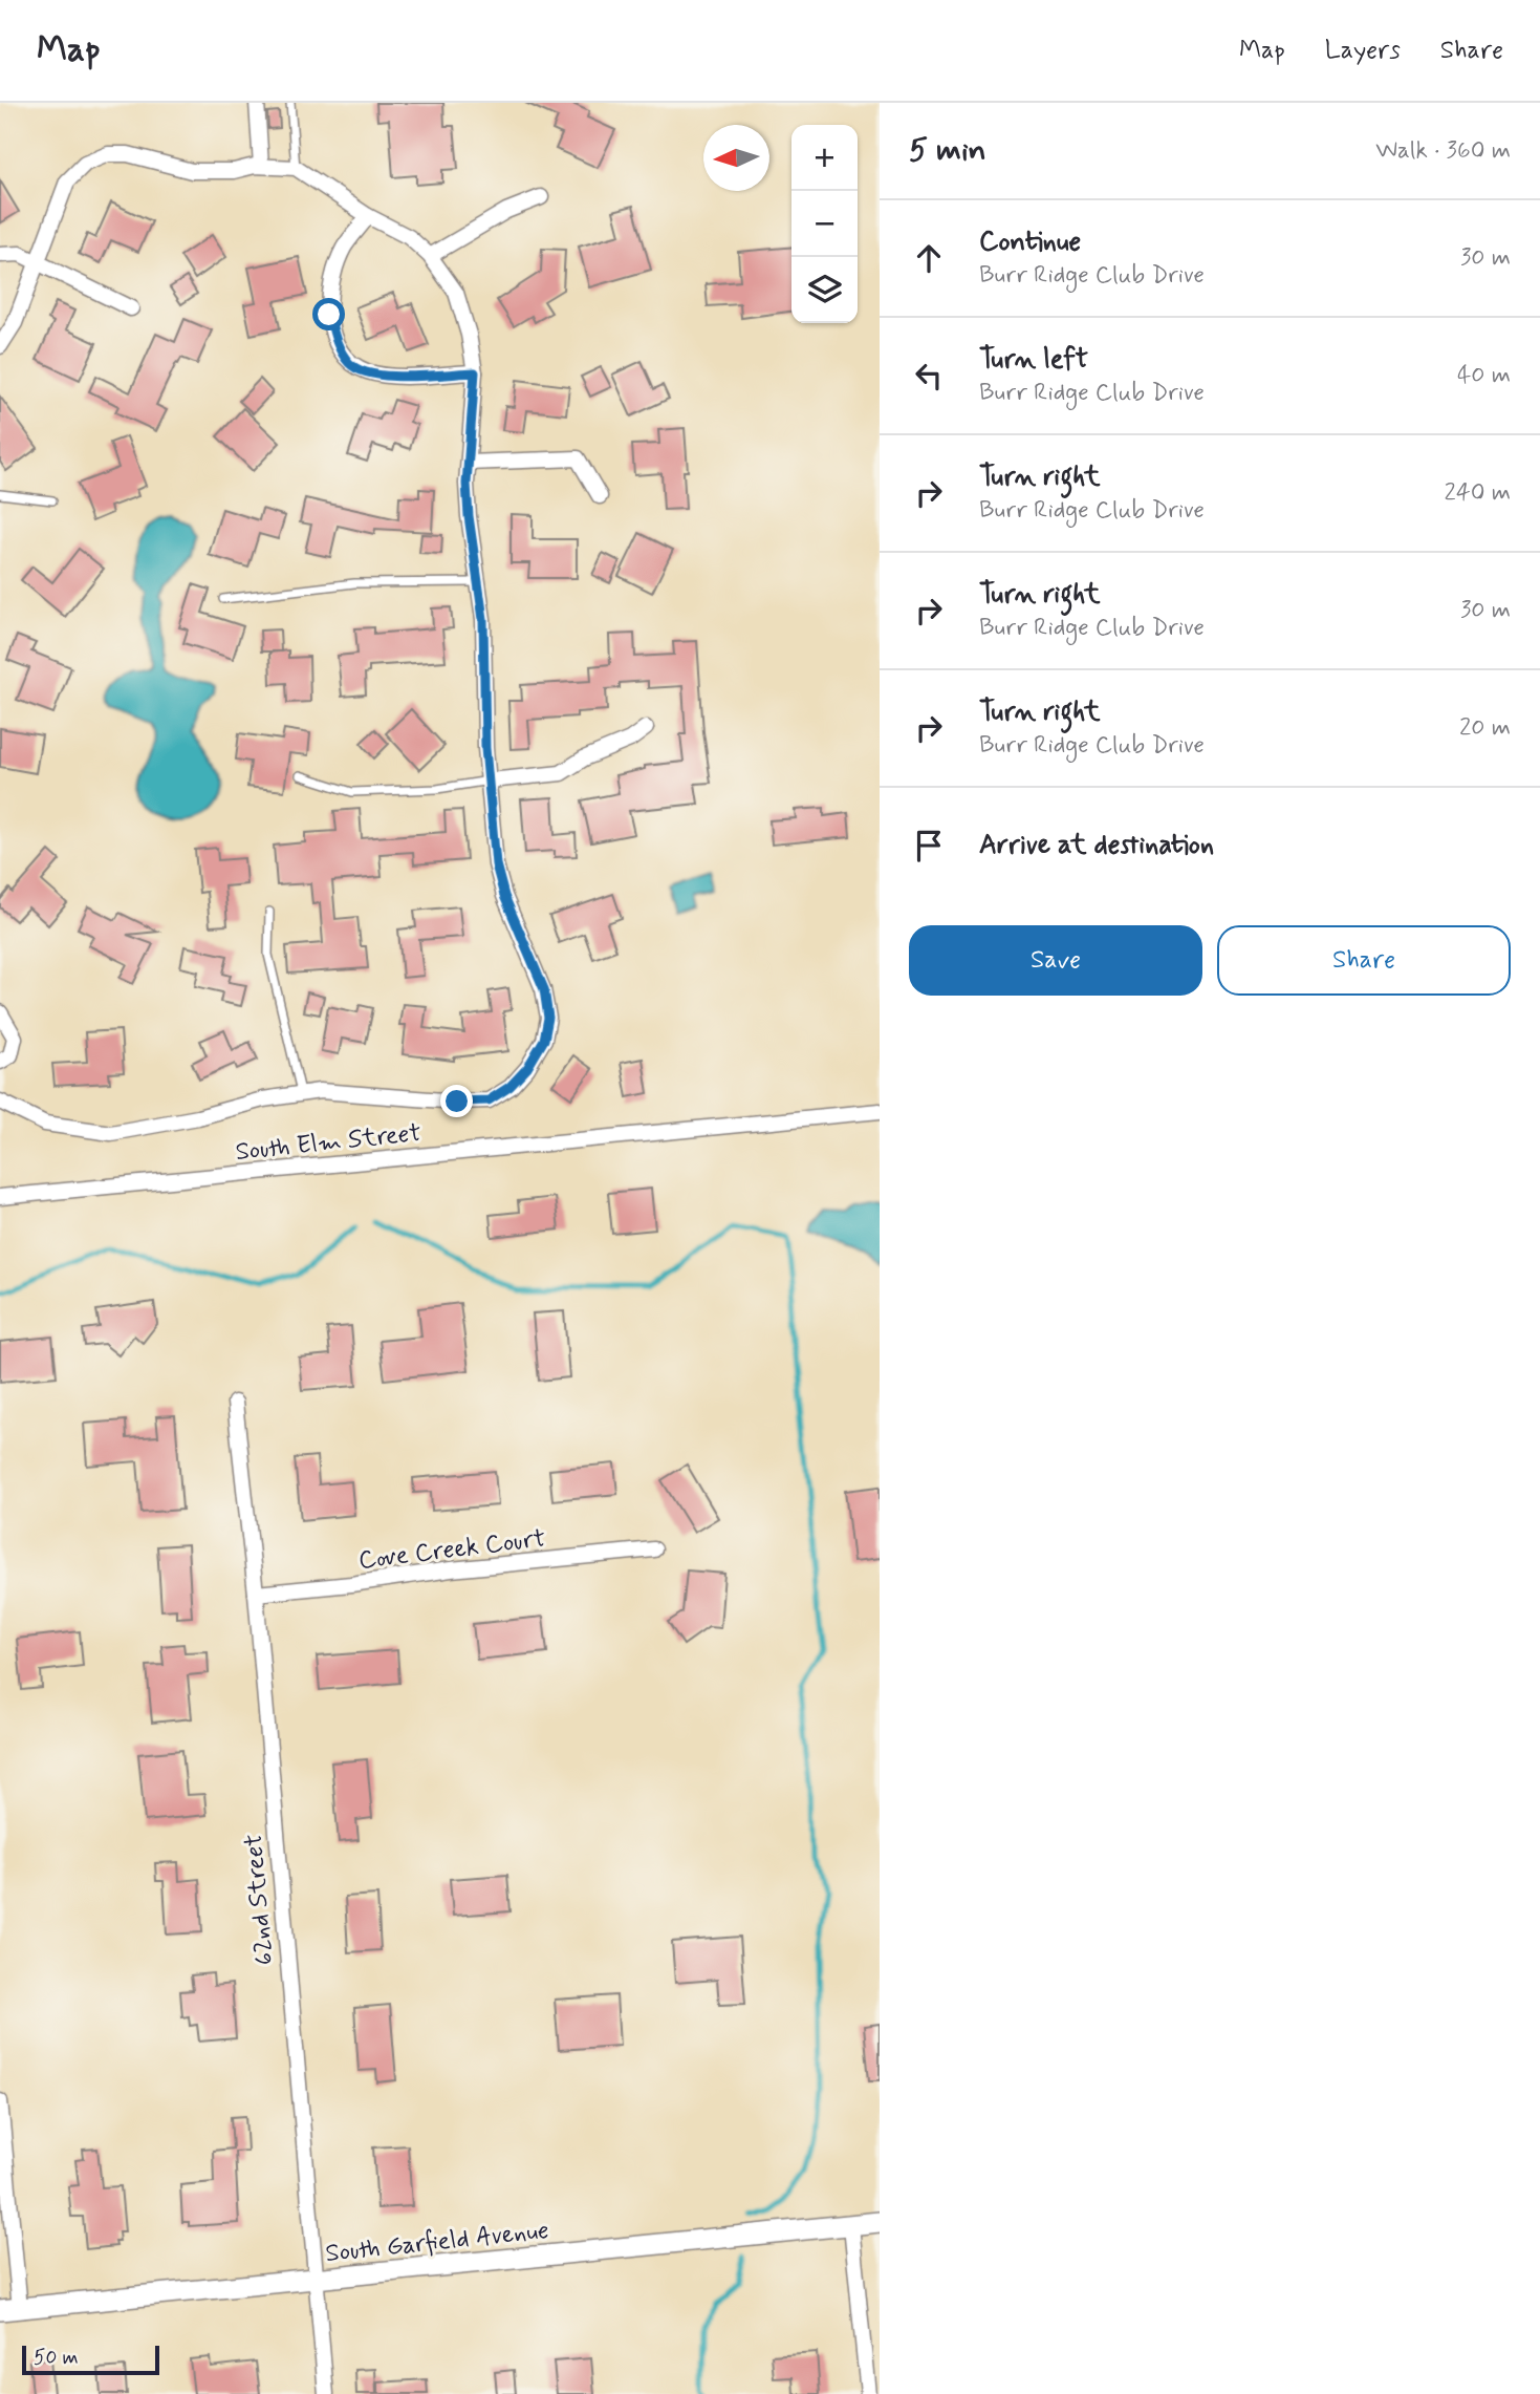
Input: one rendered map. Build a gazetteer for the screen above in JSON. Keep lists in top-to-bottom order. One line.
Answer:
{"streets":{"street":["South Elm Street","Cove Creek Court","62nd Street","South Garfield Avenue"]},"crossings":[["Cove Creek Court","62nd Street"],["62nd Street","South Garfield Avenue"]],"scale_bar":"50 m","north":"left","page":{"header":"Map","nav":["Map","Layers","Share"],"heading":["5 min","Walk · 360 m"],"map_buttons":["+","−"],"list":[["Continue","Burr Ridge Club Drive","30 m"],["Turn left","Burr Ridge Club Drive","40 m"],["Turn right","Burr Ridge Club Drive","240 m"],["Turn right","Burr Ridge Club Drive","30 m"],["Turn right","Burr Ridge Club Drive","20 m"],"Arrive at destination"],"buttons":["Save","Share"],"scale":"50 m"}}
